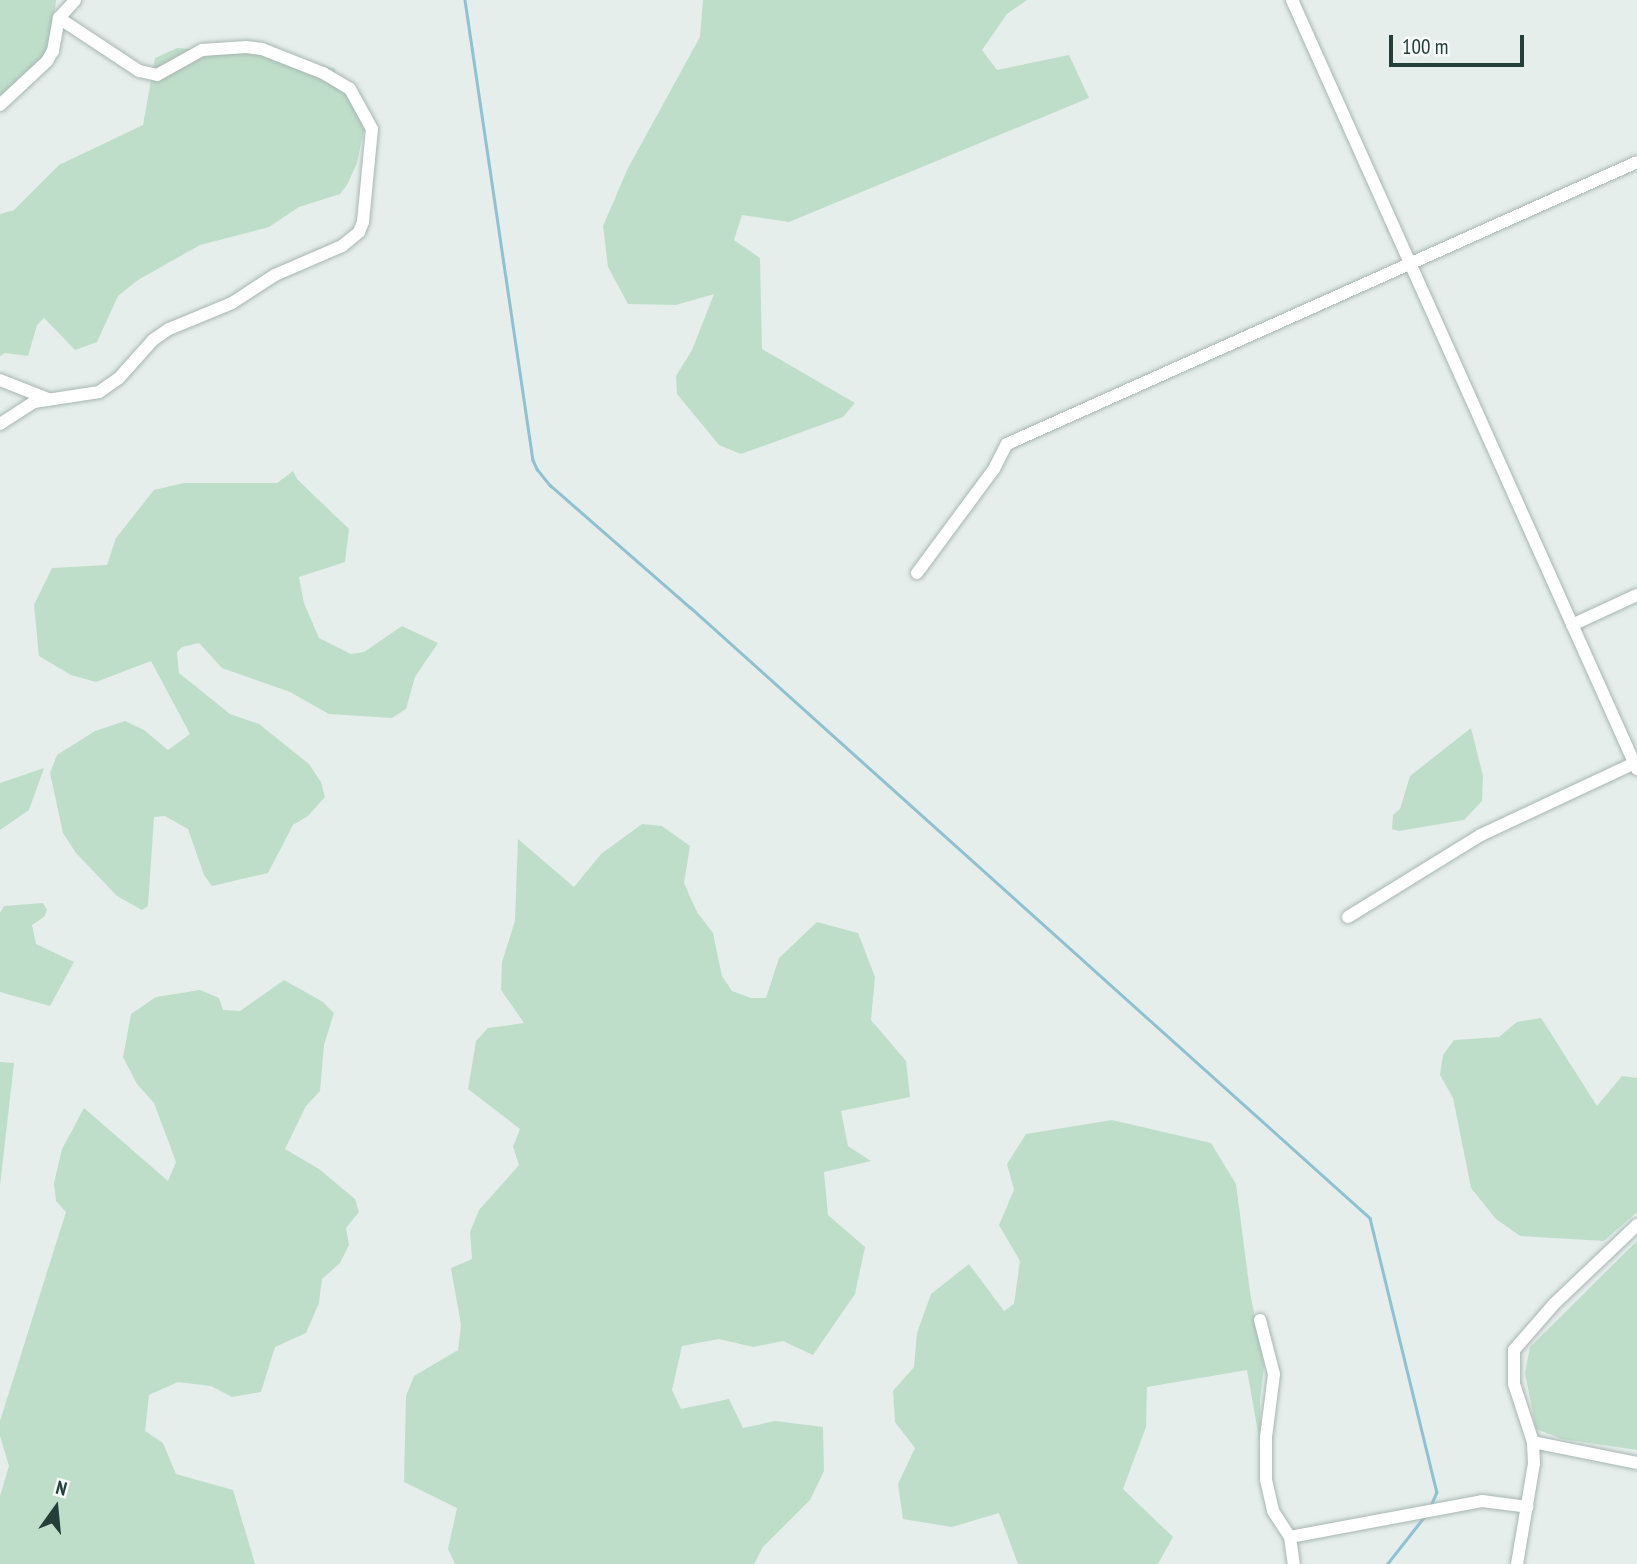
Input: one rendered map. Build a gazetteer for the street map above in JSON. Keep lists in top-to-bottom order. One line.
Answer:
{"scale_bar":"100 m","north":"top"}
